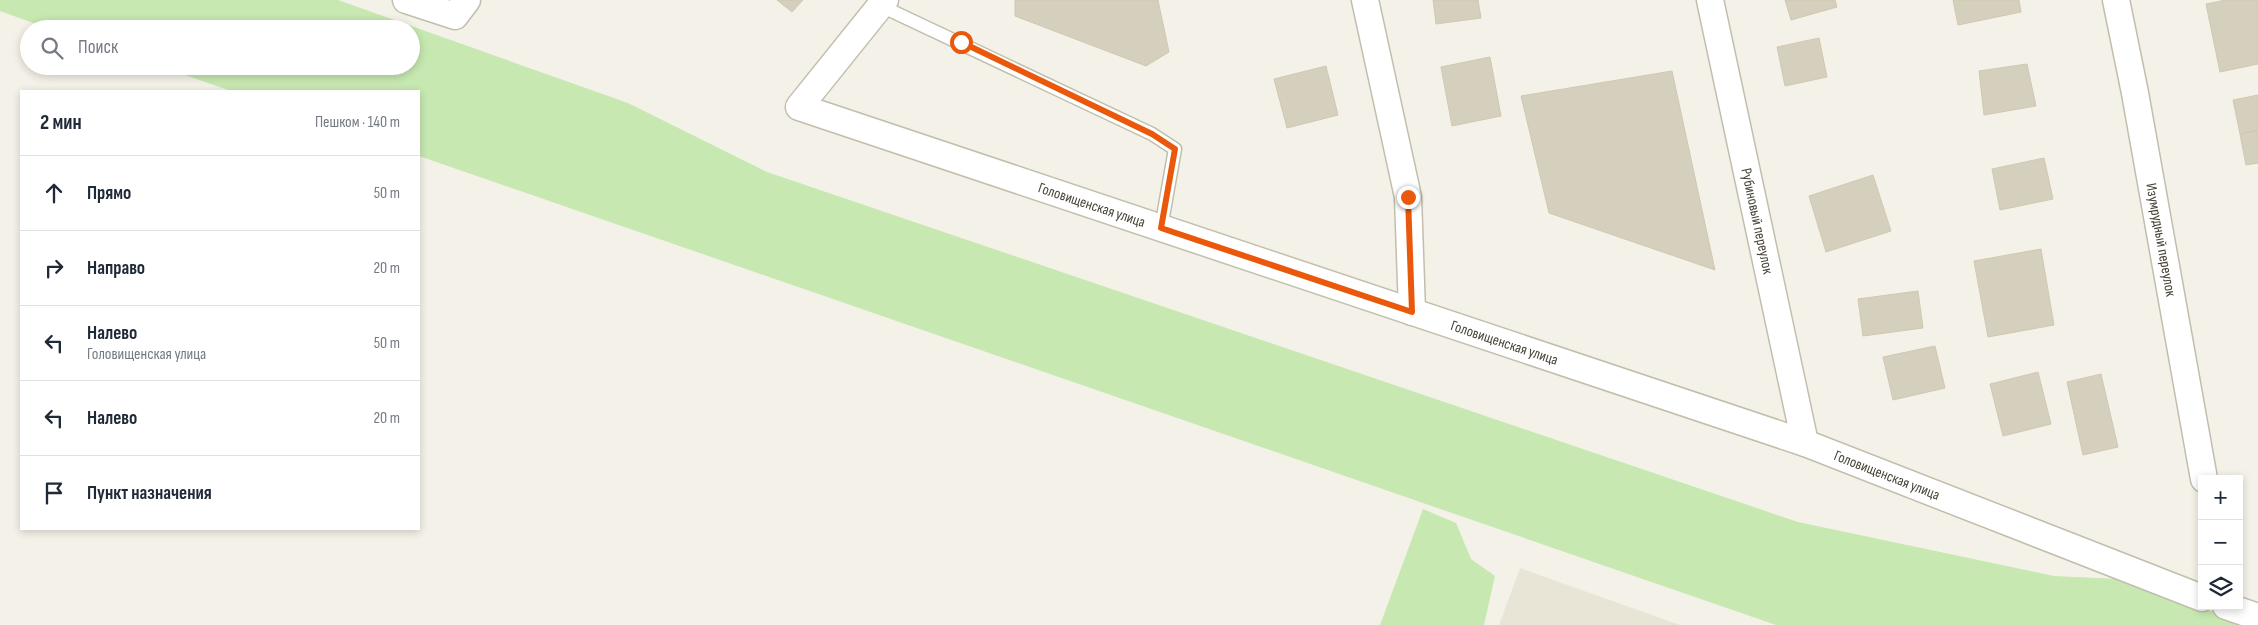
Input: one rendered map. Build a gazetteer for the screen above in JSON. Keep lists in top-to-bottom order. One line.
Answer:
{"streets":{"street":["Головищенская улица","Рубиновый переулок","Изумрудный переулок"]},"crossings":[["Головищенская улица","Рубиновый переулок"]],"page":{"search":"Поиск","heading":["2 мин","Пешком · 140 m"],"list":[["Прямо","50 m"],["Направо","20 m"],["Налево","Головищенская улица","50 m"],["Налево","20 m"],"Пункт назначения"],"map_buttons":["+","−"]}}
